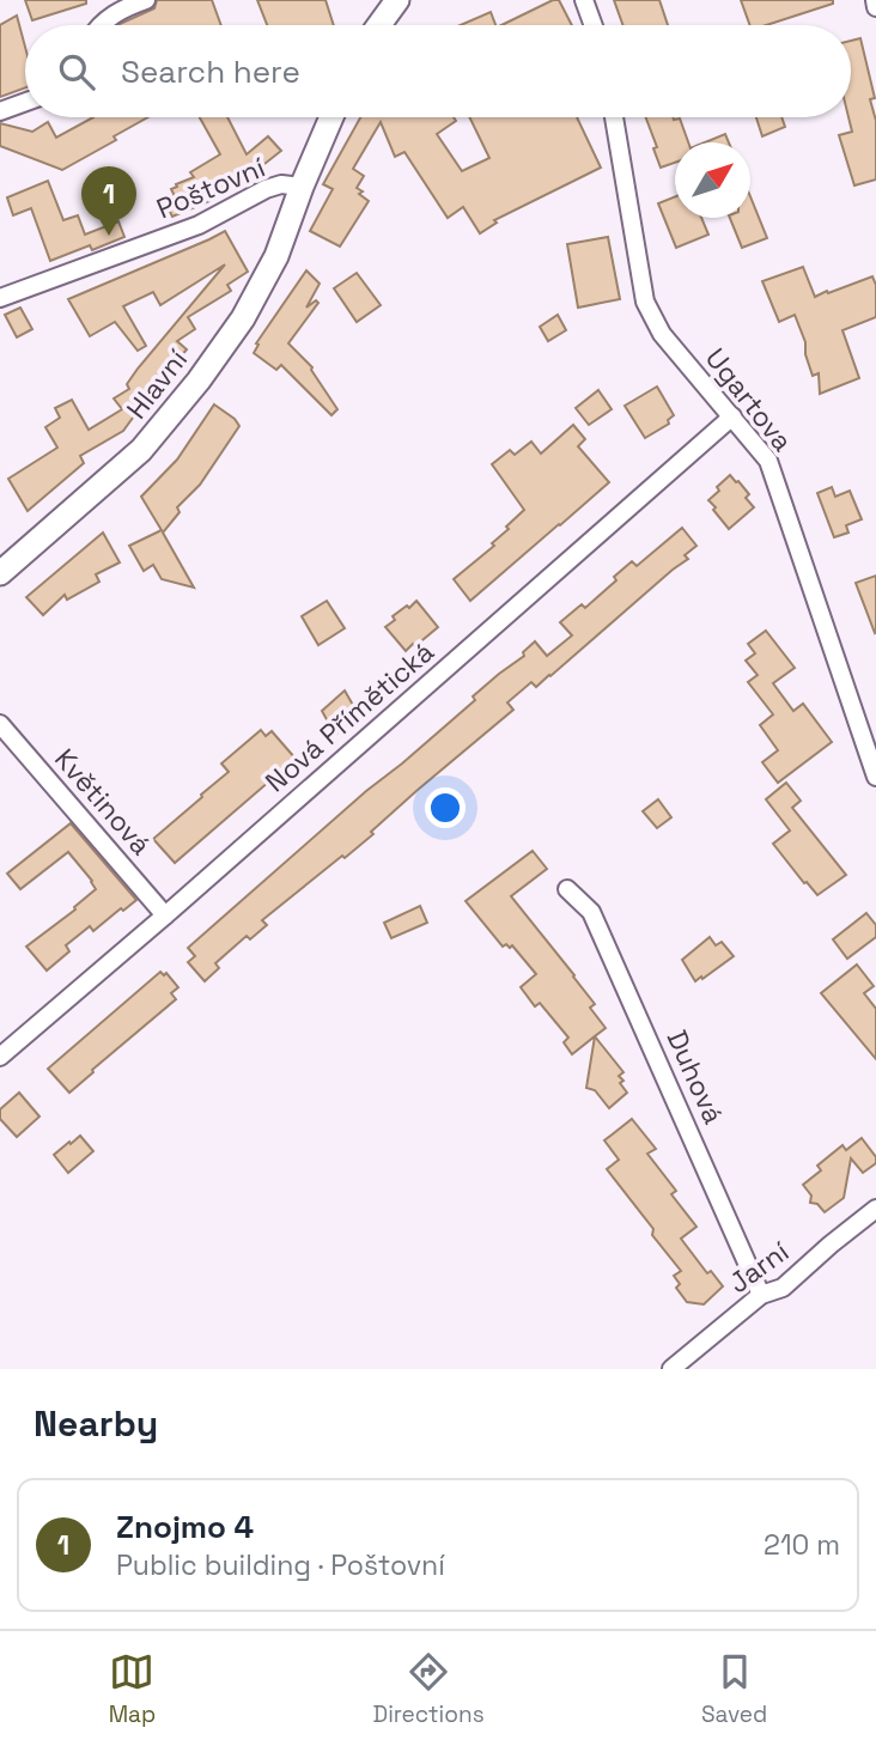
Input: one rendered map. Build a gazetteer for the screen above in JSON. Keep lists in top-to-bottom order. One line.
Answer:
{"streets":{"main road":["Hlavní"],"street":["Poštovní","Ugartova","Nová Přímětická","Květinová","Duhová","Jarní"]},"crossings":[["Poštovní","Hlavní"],["Ugartova","Nová Přímětická"],["Nová Přímětická","Květinová"],["Duhová","Jarní"]],"north":"top right","page":{"search":"Search here","pins":"1","heading":"Nearby","list":[{"mark":"1","name":"Znojmo 4","note":"Public building · Poštovní","value":"210 m"}],"nav":["Map","Directions","Saved"]}}
